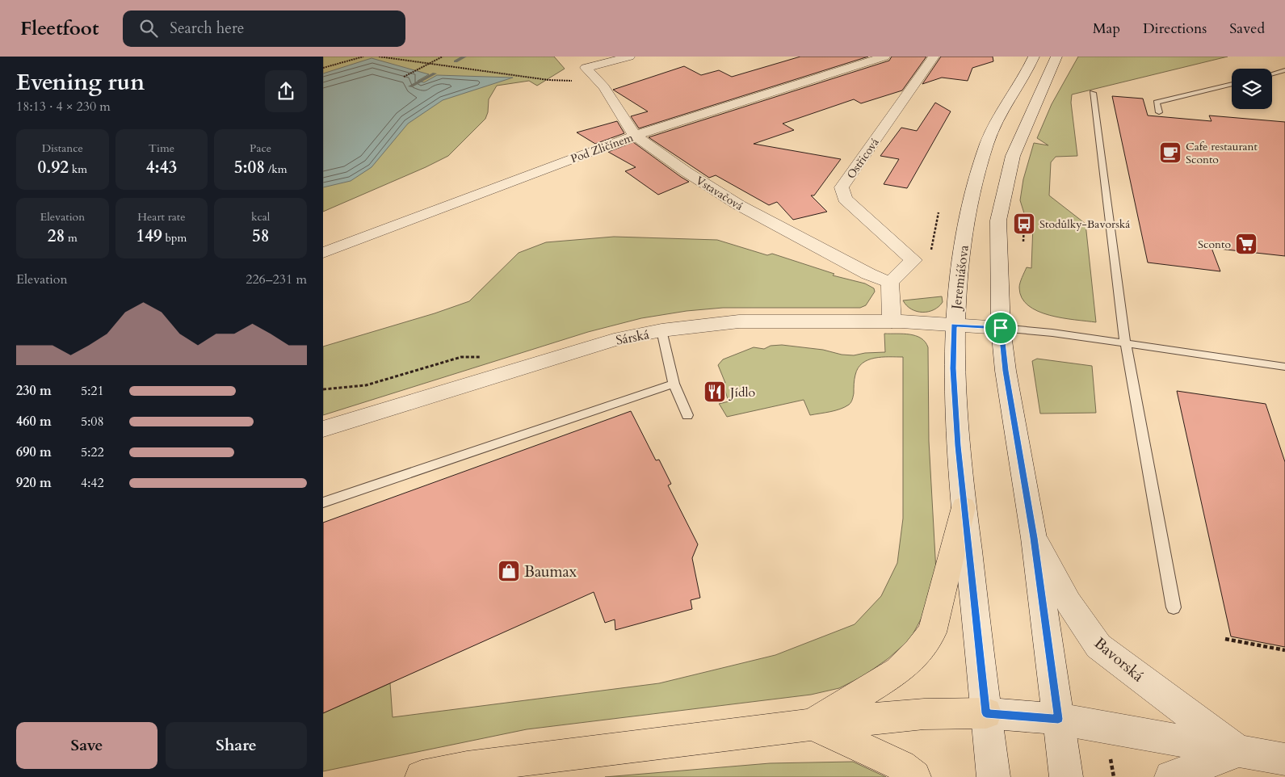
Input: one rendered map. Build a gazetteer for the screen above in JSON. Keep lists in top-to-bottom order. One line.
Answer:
{"streets":{"street":["Pod Zličínem","Ostřicová","Vstavačová","Jeremiášova","Sárská","Bavorská"]},"crossings":[["Pod Zličínem","Vstavačová"],["Ostřicová","Vstavačová"],["Jeremiášova","Sárská"],["Jeremiášova","Bavorská"]],"places":{"cafe":["Cafe restaurant Sconto"],"bus stop":["Stodůlky-Bavorská"],"supermarket":["Sconto"],"restaurant":["Jídlo"],"shop":["Baumax"]},"page":{"header":"Fleetfoot","search":"Search here","nav":["Map","Directions","Saved"],"heading":["Evening run","18:13 · 4 × 230 m"],"stats":[["Distance","0.92 km"],["Time","4:43"],["Pace","5:08 /km"],["Elevation","28 m"],["Heart rate","149 bpm"],["kcal","58"]],"chart":["Elevation","226–231 m"],"list":[{"name":"230 m","note":"5:21"},{"name":"460 m","note":"5:08"},{"name":"690 m","note":"5:22"},{"name":"920 m","note":"4:42"}],"buttons":["Save","Share"]}}
